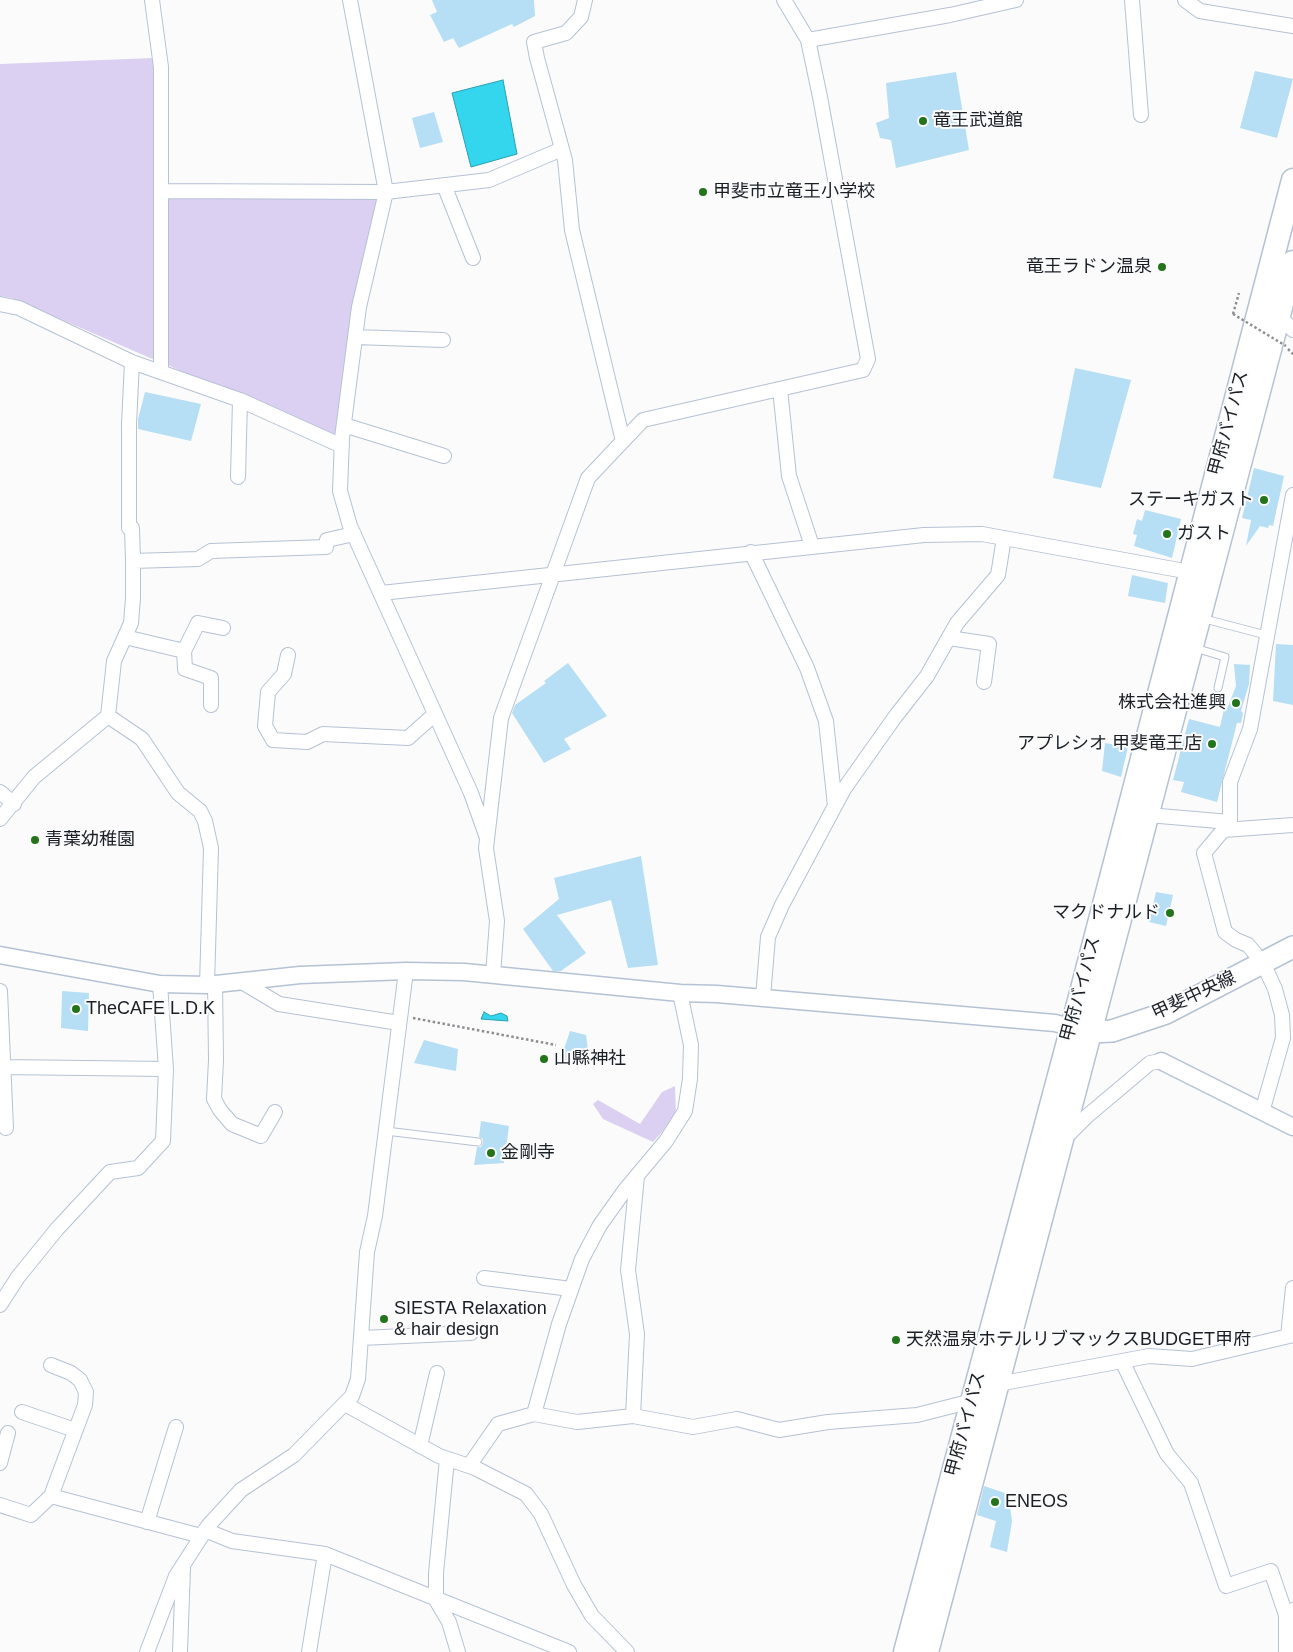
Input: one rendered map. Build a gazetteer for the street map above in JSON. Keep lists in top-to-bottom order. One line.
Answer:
{"streets":{"highway":["甲府バイパス"],"main road":["甲斐中央線"]},"crossings":[["甲府バイパス","甲斐中央線"]],"places":["竜王武道館","甲斐市立竜王小学校","竜王ラドン温泉","ステーキガスト","ガスト","株式会社進興","アプレシオ 甲斐竜王店","青葉幼稚園","マクドナルド","TheCAFE L.D.K","山縣神社","金剛寺","SIESTA Relaxation & hair design","天然温泉ホテルリブマックスBUDGET甲府","ENEOS"]}
